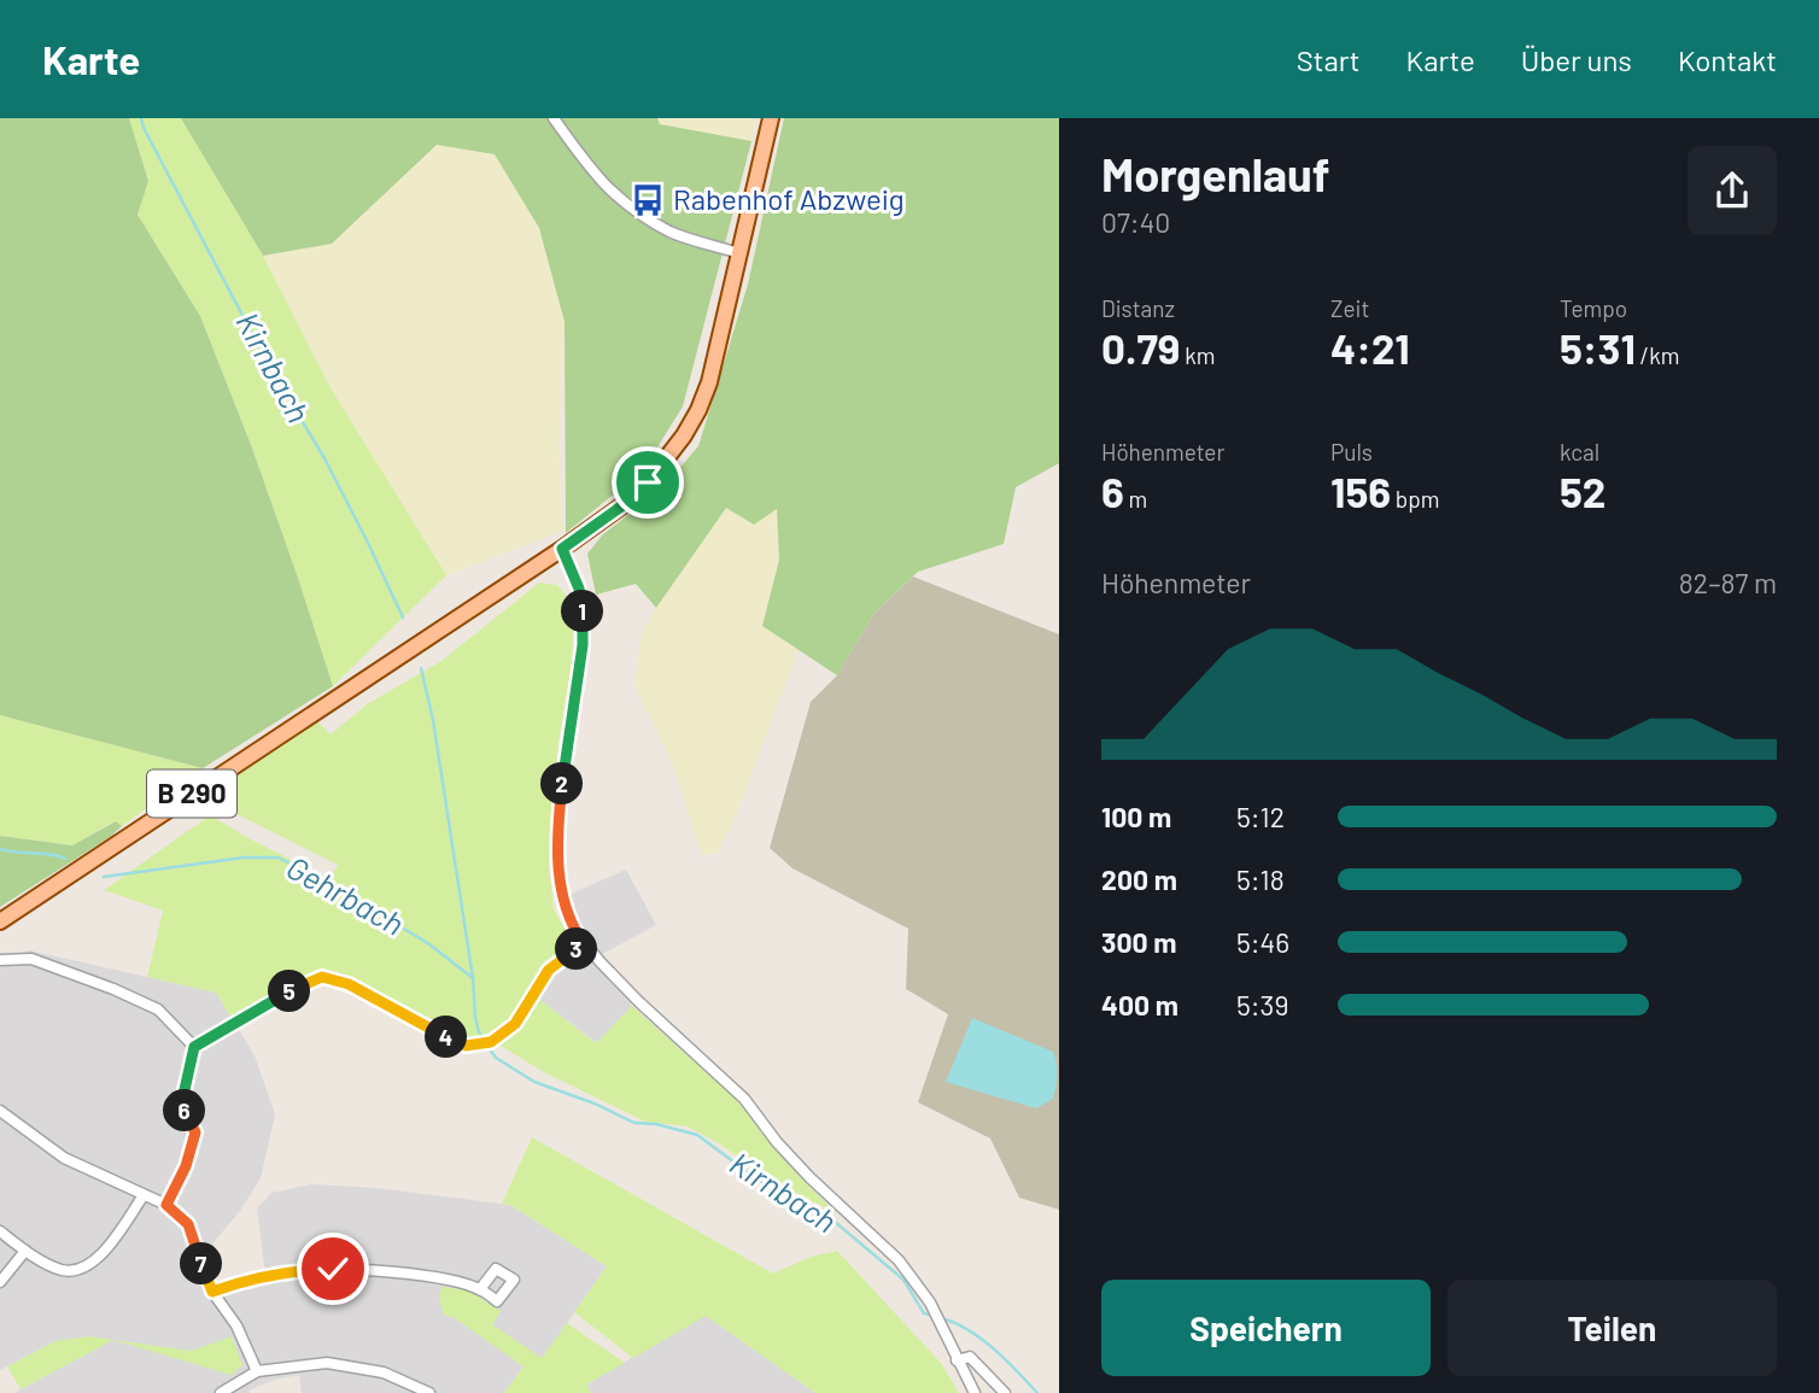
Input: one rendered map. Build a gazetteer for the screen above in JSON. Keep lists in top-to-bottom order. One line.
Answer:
{"streets":{"main road":["B 290"]},"water":["Kirnbach","Gehrbach"],"places":{"bus stop":["Rabenhof Abzweig"]},"page":{"header":"Karte","nav":["Start","Karte","Über uns","Kontakt"],"heading":["Morgenlauf","07:40"],"stats":[["Distanz","0.79 km"],["Zeit","4:21"],["Tempo","5:31 /km"],["Höhenmeter","6 m"],["Puls","156 bpm"],["kcal","52"]],"chart":["Höhenmeter","82–87 m"],"pins":["1","2","3","5","4","6","7"],"list":[{"name":"100 m","note":"5:12"},{"name":"200 m","note":"5:18"},{"name":"300 m","note":"5:46"},{"name":"400 m","note":"5:39"}],"buttons":["Speichern","Teilen"]}}
